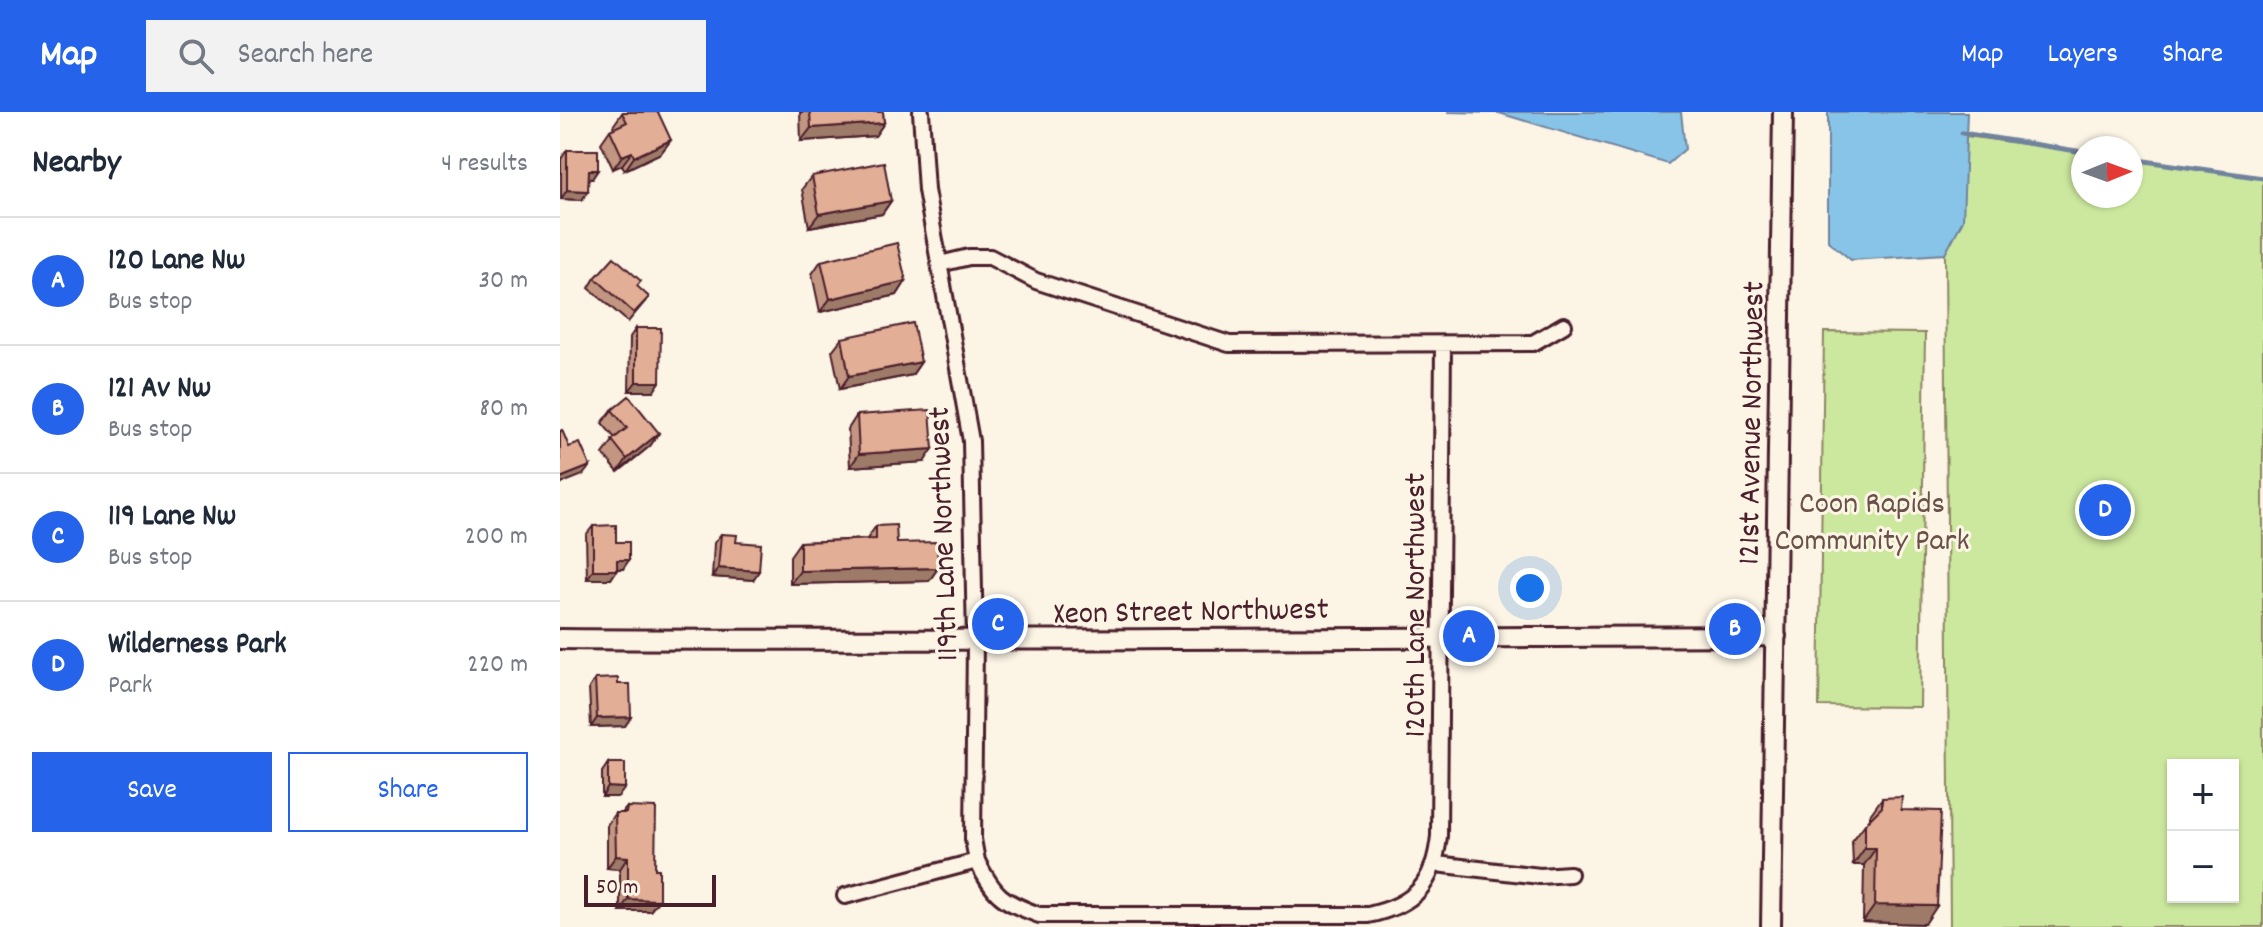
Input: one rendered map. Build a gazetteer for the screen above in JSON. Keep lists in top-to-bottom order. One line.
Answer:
{"streets":{"street":["121st Avenue Northwest","119th Lane Northwest","120th Lane Northwest","Xeon Street Northwest"]},"crossings":[["121st Avenue Northwest","Xeon Street Northwest"],["119th Lane Northwest","Xeon Street Northwest"],["120th Lane Northwest","Xeon Street Northwest"]],"parks":["Coon Rapids Community Park"],"scale_bar":"50 m","north":"right","page":{"header":"Map","search":"Search here","nav":["Map","Layers","Share"],"heading":["Nearby","4 results"],"list":[{"mark":"A","name":"120 Lane Nw","note":"Bus stop","value":"30 m"},{"mark":"B","name":"121 Av Nw","note":"Bus stop","value":"80 m"},{"mark":"C","name":"119 Lane Nw","note":"Bus stop","value":"200 m"},{"mark":"D","name":"Wilderness Park","note":"Park","value":"220 m"}],"pins":["D","C","B","A"],"buttons":["Save","Share"],"map_buttons":["+","−"],"scale":"50 m"}}
